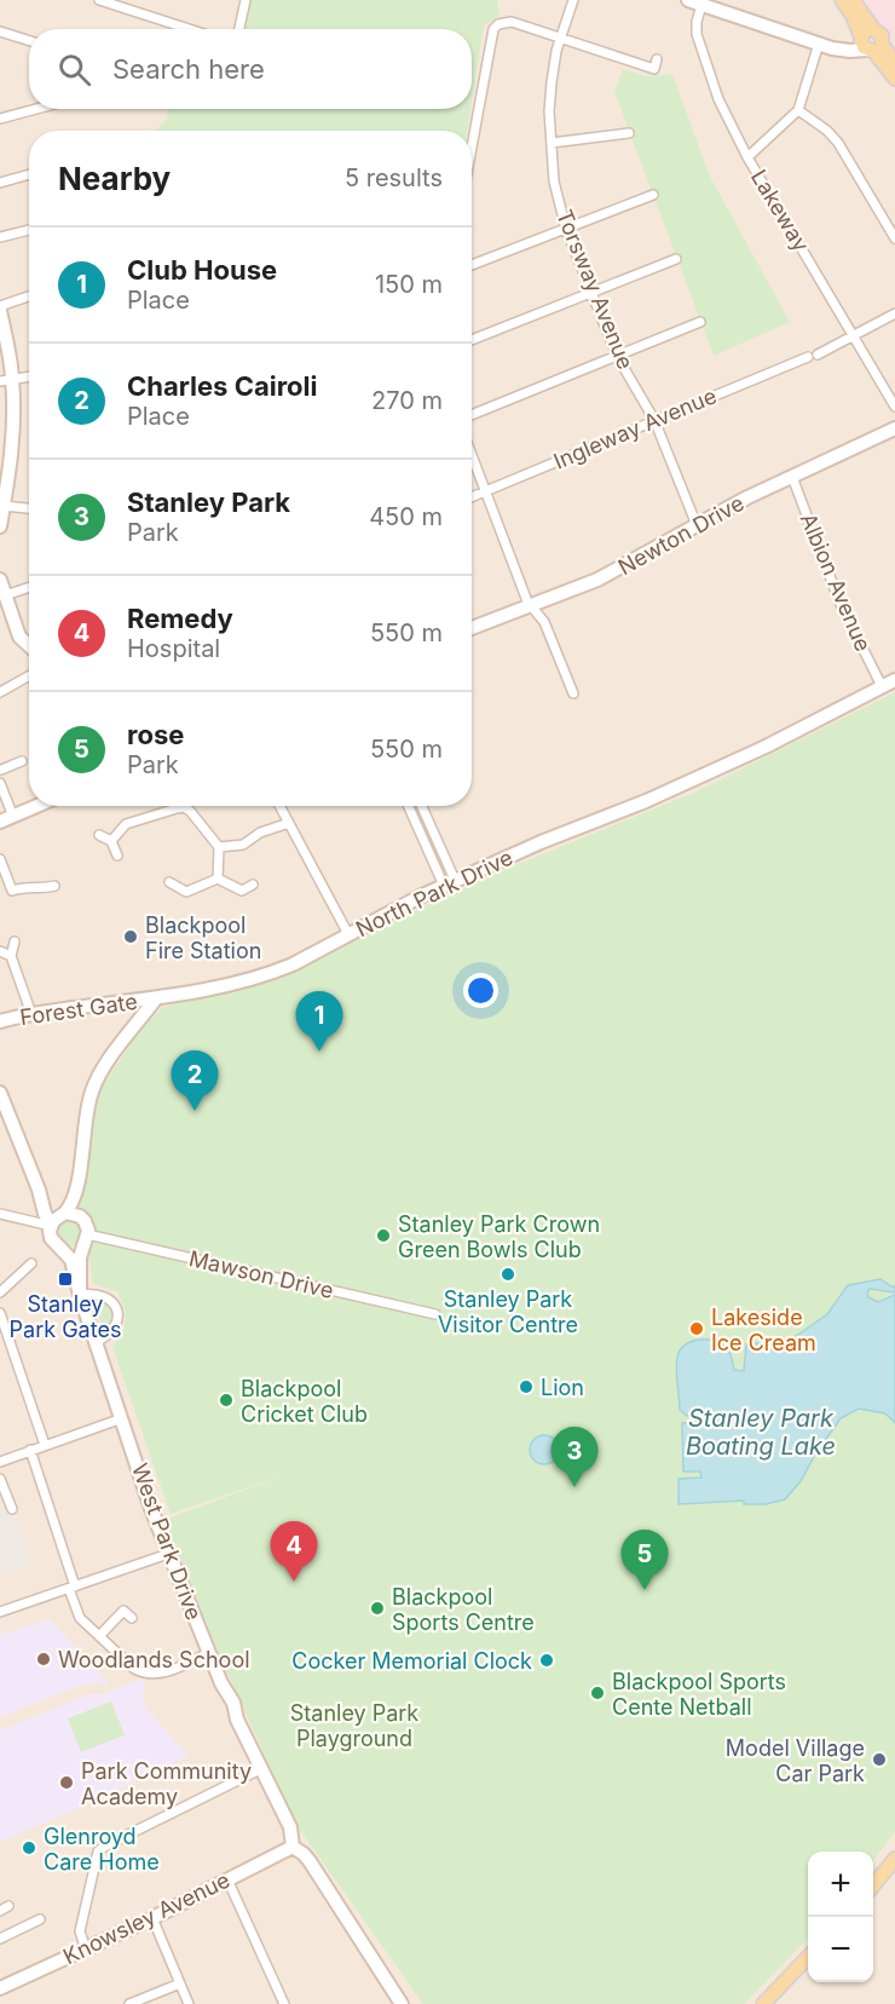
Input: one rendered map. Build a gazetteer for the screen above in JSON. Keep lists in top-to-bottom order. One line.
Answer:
{"streets":{"street":["Lakeway","Torsway Avenue","Ingleway Avenue","Newton Drive","Albion Avenue","North Park Drive","Forest Gate","Mawson Drive","West Park Drive","Knowsley Avenue"]},"crossings":[["Torsway Avenue","Ingleway Avenue"],["Torsway Avenue","Newton Drive"],["Newton Drive","Albion Avenue"],["Albion Avenue","North Park Drive"],["North Park Drive","Forest Gate"],["Mawson Drive","West Park Drive"],["West Park Drive","Knowsley Avenue"]],"water":["Stanley Park Boating Lake"],"parks":["Stanley Park Playground"],"places":{"other":["Blackpool Fire Station","Stanley Park Crown Green Bowls Club","Stanley Park Visitor Centre","Lakeside Ice Cream","Lion","Blackpool Cricket Club","Blackpool Sports Centre","Woodlands School","Cocker Memorial Clock","Blackpool Sports Cente Netball","Model Village Car Park","Park Community Academy","Glenroyd Care Home"],"transit":["Stanley Park Gates"]},"page":{"search":"Search here","heading":["Nearby","5 results"],"list":[{"mark":"1","name":"Club House","note":"Place","value":"150 m"},{"mark":"2","name":"Charles Cairoli","note":"Place","value":"270 m"},{"mark":"3","name":"Stanley Park","note":"Park","value":"450 m"},{"mark":"4","name":"Remedy","note":"Hospital","value":"550 m"},{"mark":"5","name":"rose","note":"Park","value":"550 m"}],"pins":["1","2","3","4","5"],"map_buttons":["+","−"]}}
